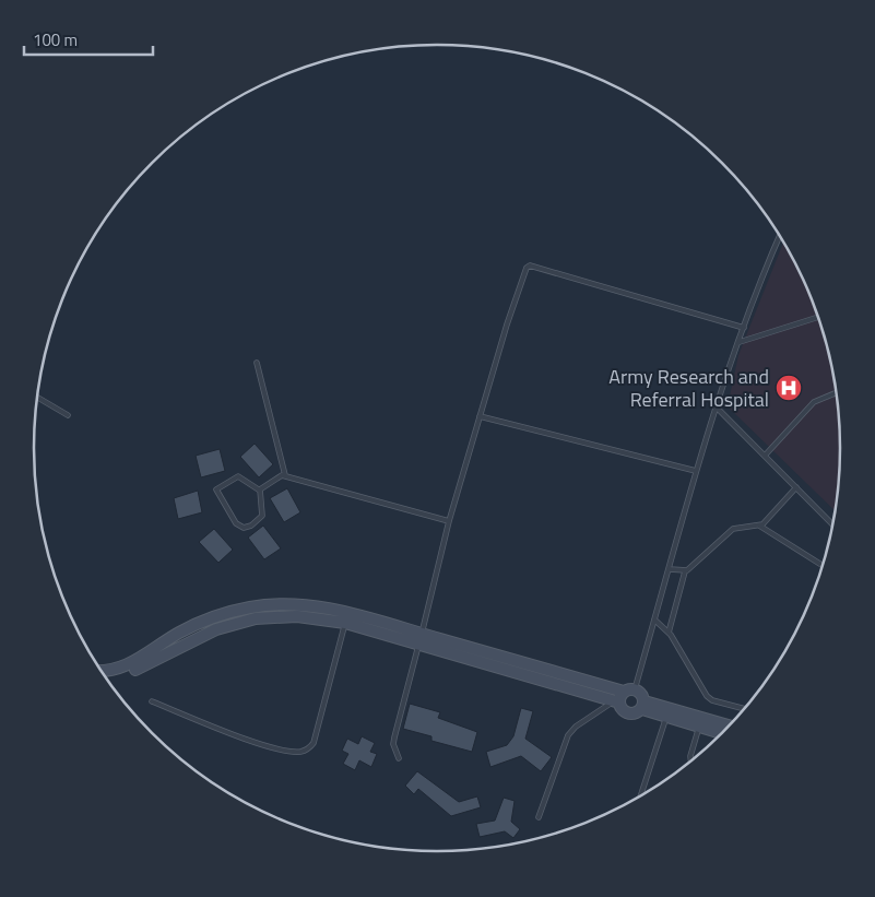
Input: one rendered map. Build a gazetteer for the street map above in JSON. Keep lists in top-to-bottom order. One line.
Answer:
{"places":{"hospital":["Army Research and Referral Hospital"]},"scale_bar":"100 m"}
